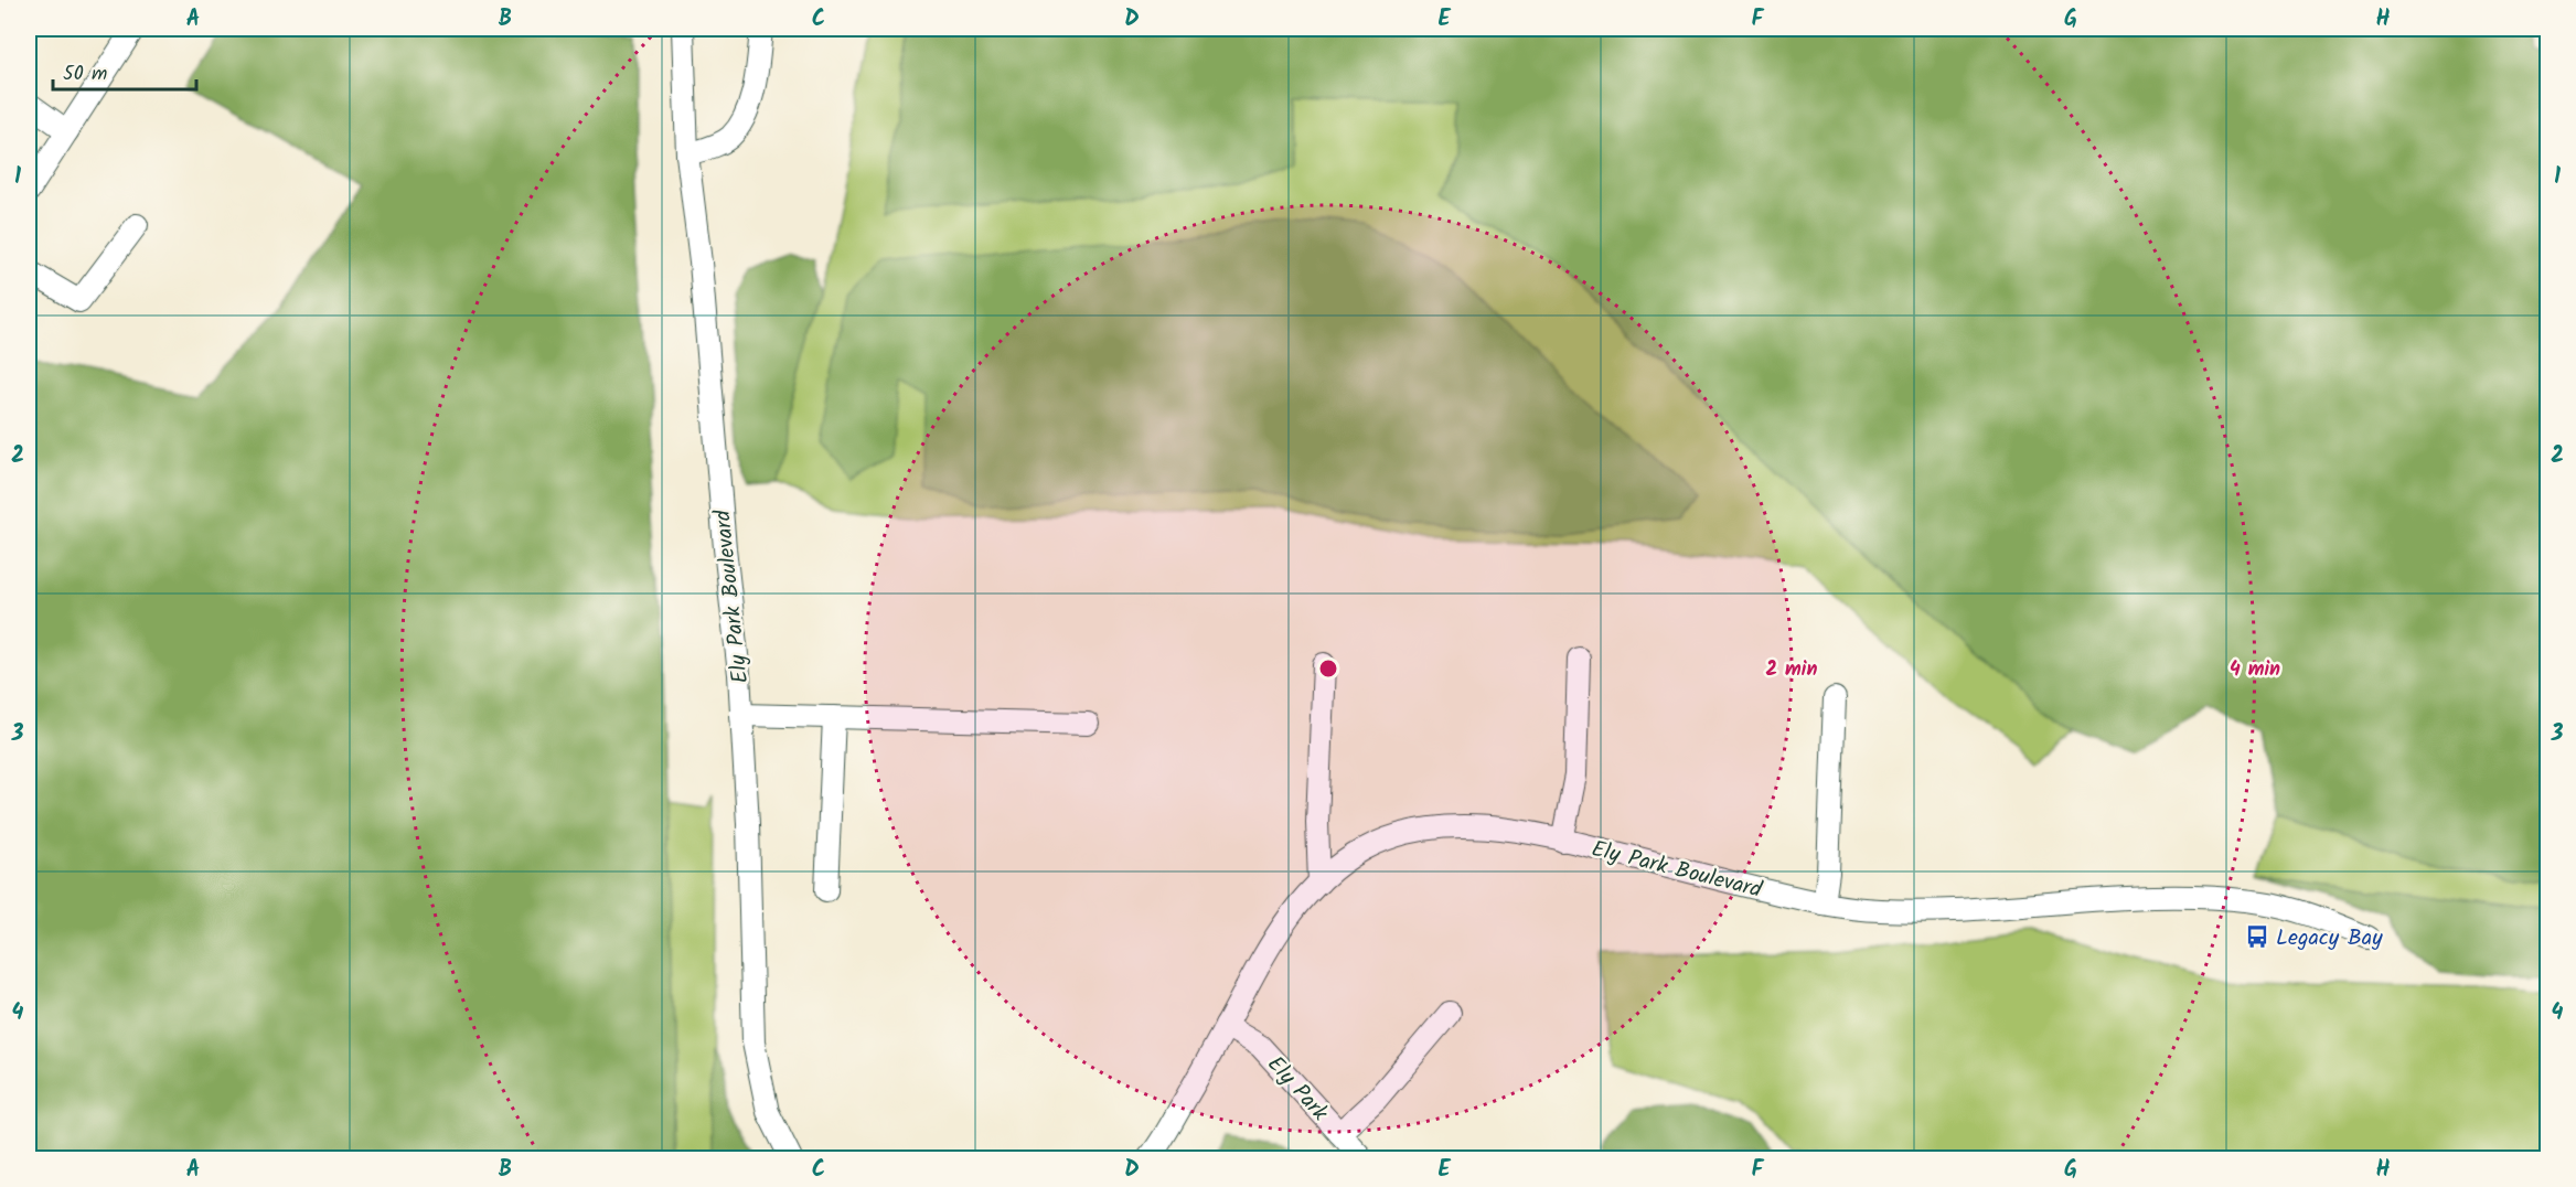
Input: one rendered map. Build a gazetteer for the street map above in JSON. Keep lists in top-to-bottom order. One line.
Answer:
{"streets":{"street":["Ely Park Boulevard","Ely Park"]},"crossings":[["Ely Park Boulevard","Ely Park"]],"places":{"bus stop":["Legacy Bay"]},"scale_bar":"50 m","grid":{"columns":["A","B","C","D","E","F","G","H"],"rows":["1","2","3","4"]},"rings":["2 min","4 min"]}
